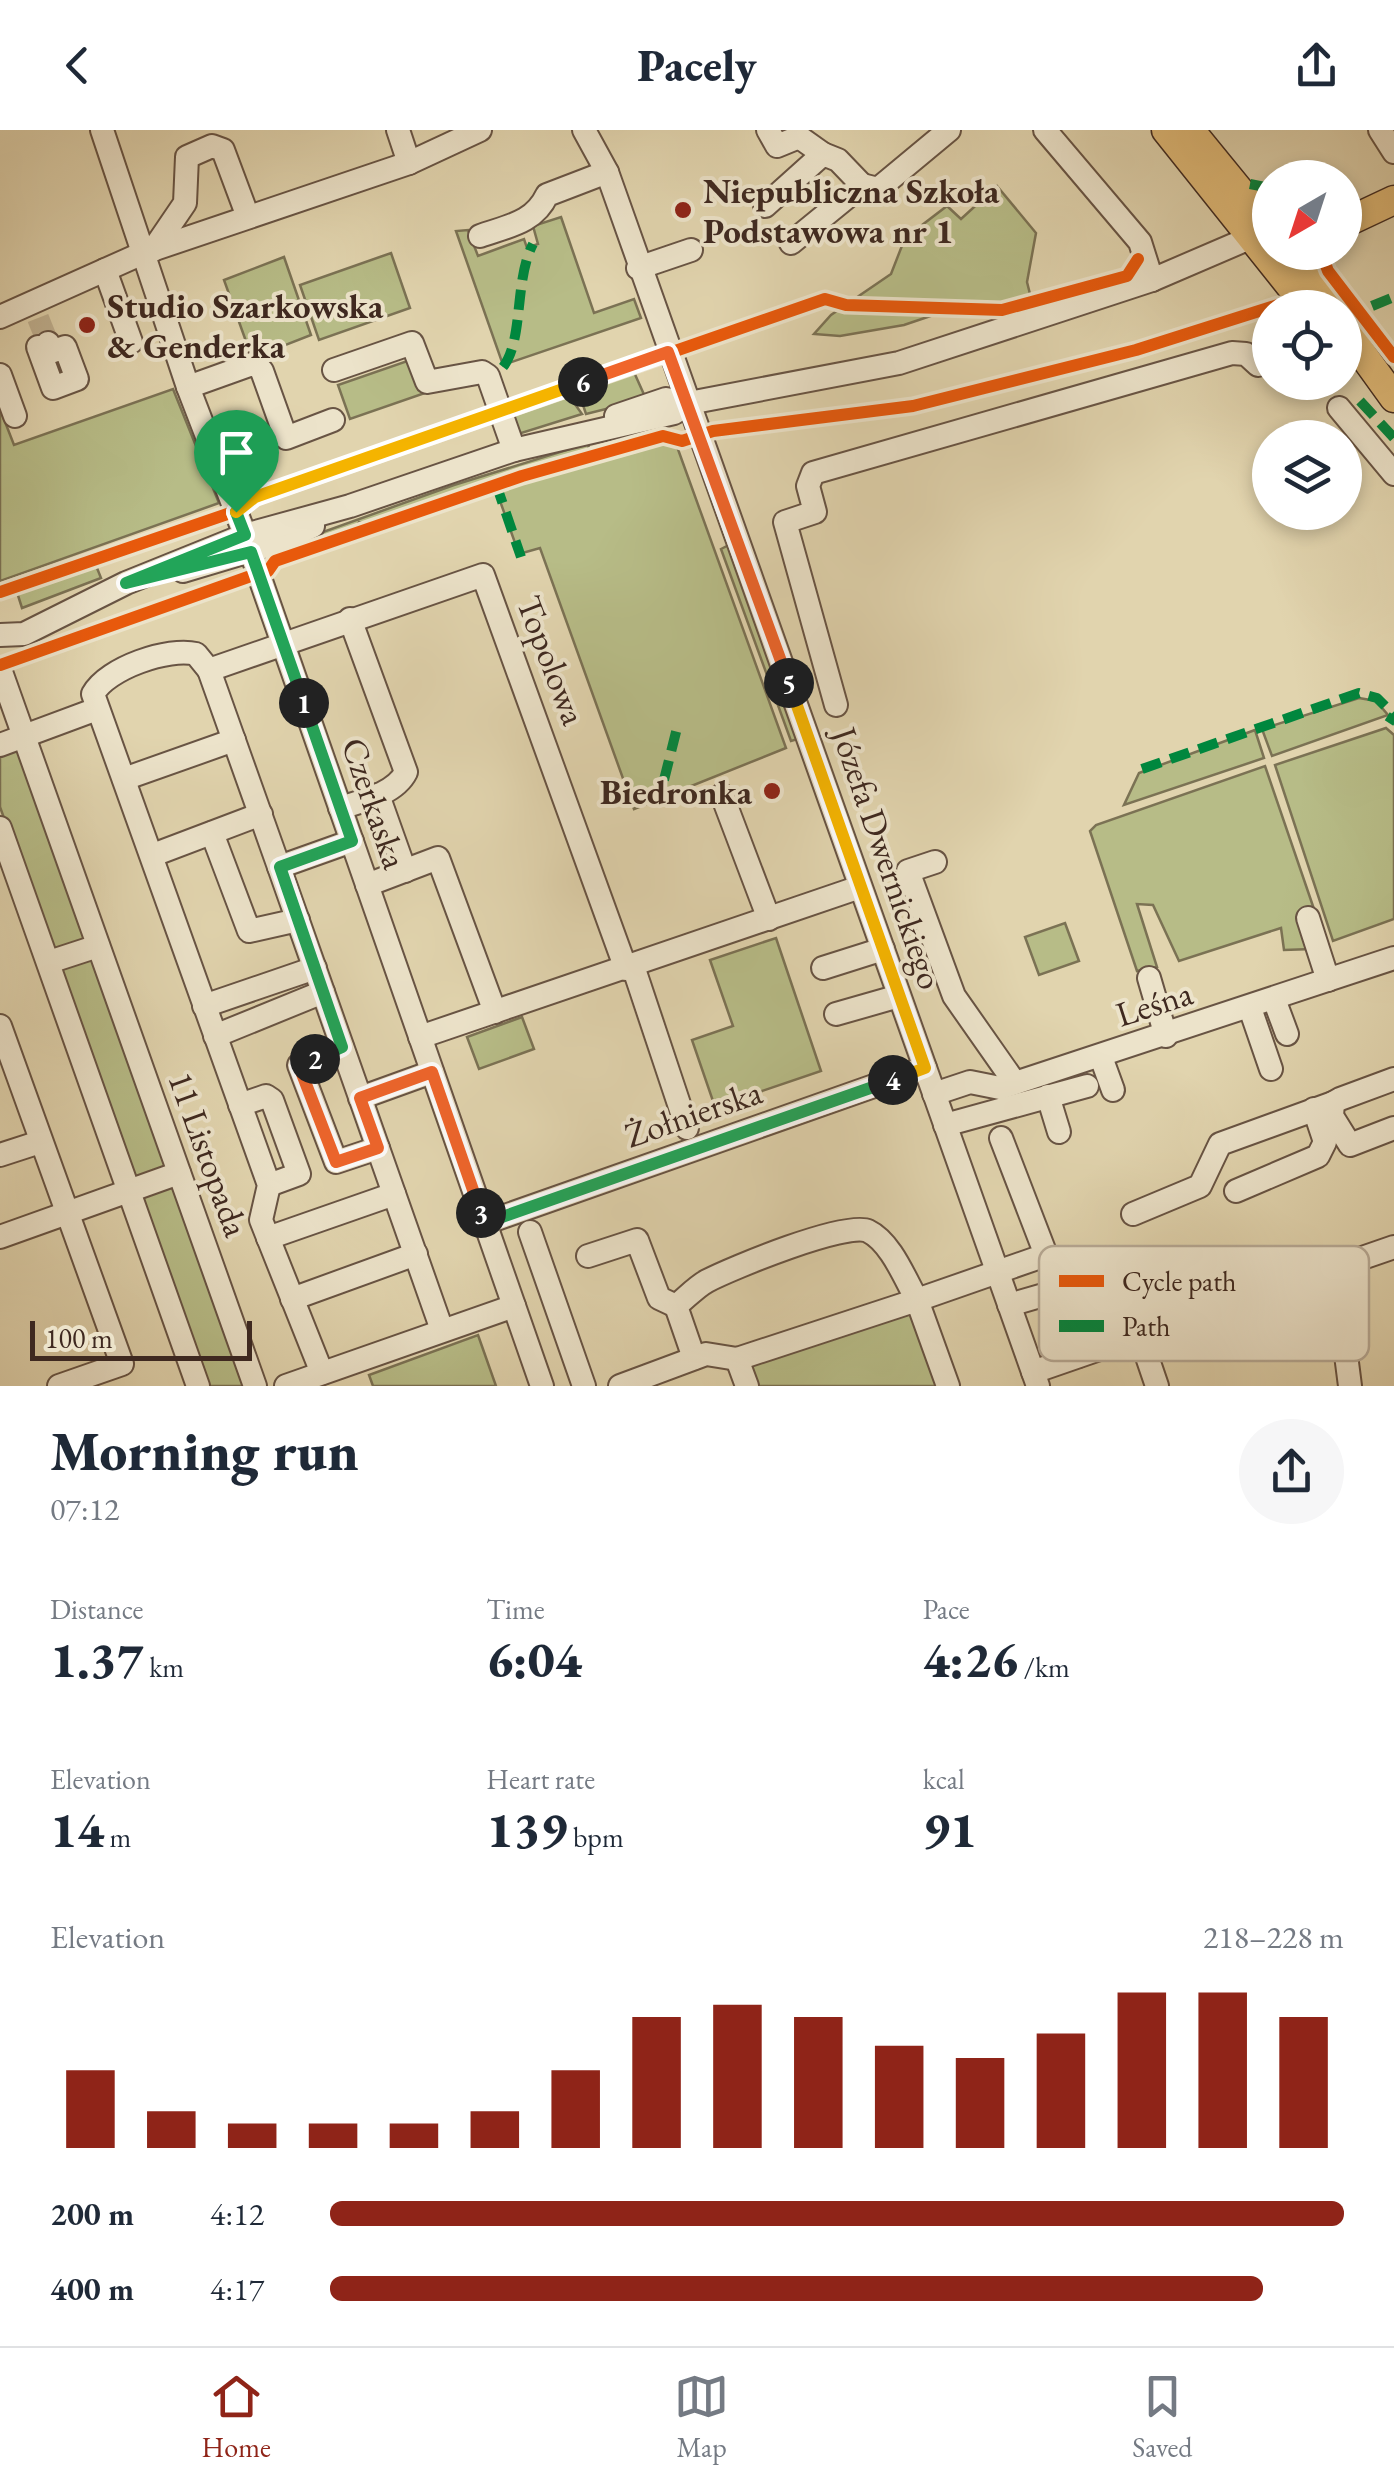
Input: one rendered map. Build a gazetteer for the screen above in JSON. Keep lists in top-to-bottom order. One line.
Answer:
{"streets":{"street":["Topolowa","Czerkaska","Józefa Dwernickiego","Leśna","Żołnierska","11 Listopada"]},"crossings":[["Topolowa","Czerkaska"],["Czerkaska","Żołnierska"],["Józefa Dwernickiego","Leśna"],["Józefa Dwernickiego","Żołnierska"]],"places":["Niepubliczna Szkoła Podstawowa nr 1","Studio Szarkowska & Genderka","Biedronka"],"legend":["Cycle path","Path"],"scale_bar":"100 m","north":"bottom left","page":{"header":"Pacely","pins":["6","5","1","2","4","3"],"scale":"100 m","heading":["Morning run","07:12"],"stats":[["Distance","1.37 km"],["Time","6:04"],["Pace","4:26 /km"],["Elevation","14 m"],["Heart rate","139 bpm"],["kcal","91"]],"chart":["Elevation","218–228 m"],"list":[{"name":"200 m","note":"4:12"},{"name":"400 m","note":"4:17"}],"tabs":["Home","Map","Saved"]}}
